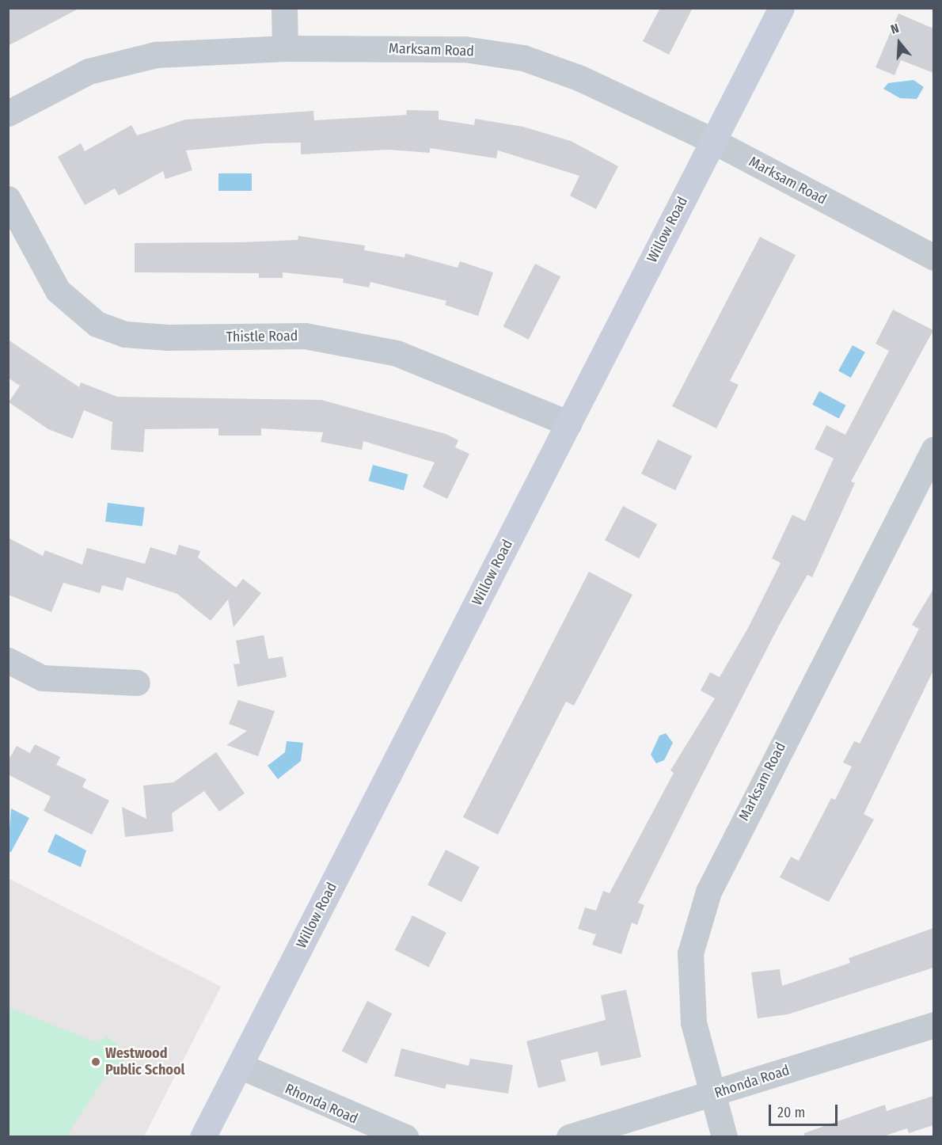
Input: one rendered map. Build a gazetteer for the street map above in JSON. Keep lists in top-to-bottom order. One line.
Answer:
{"streets":{"main road":["Willow Road"],"street":["Marksam Road","Thistle Road","Rhonda Road"]},"crossings":[["Marksam Road","Willow Road"],["Marksam Road","Rhonda Road"],["Willow Road","Thistle Road"],["Willow Road","Rhonda Road"]],"places":["Westwood Public School"],"scale_bar":"20 m","north":"top"}
